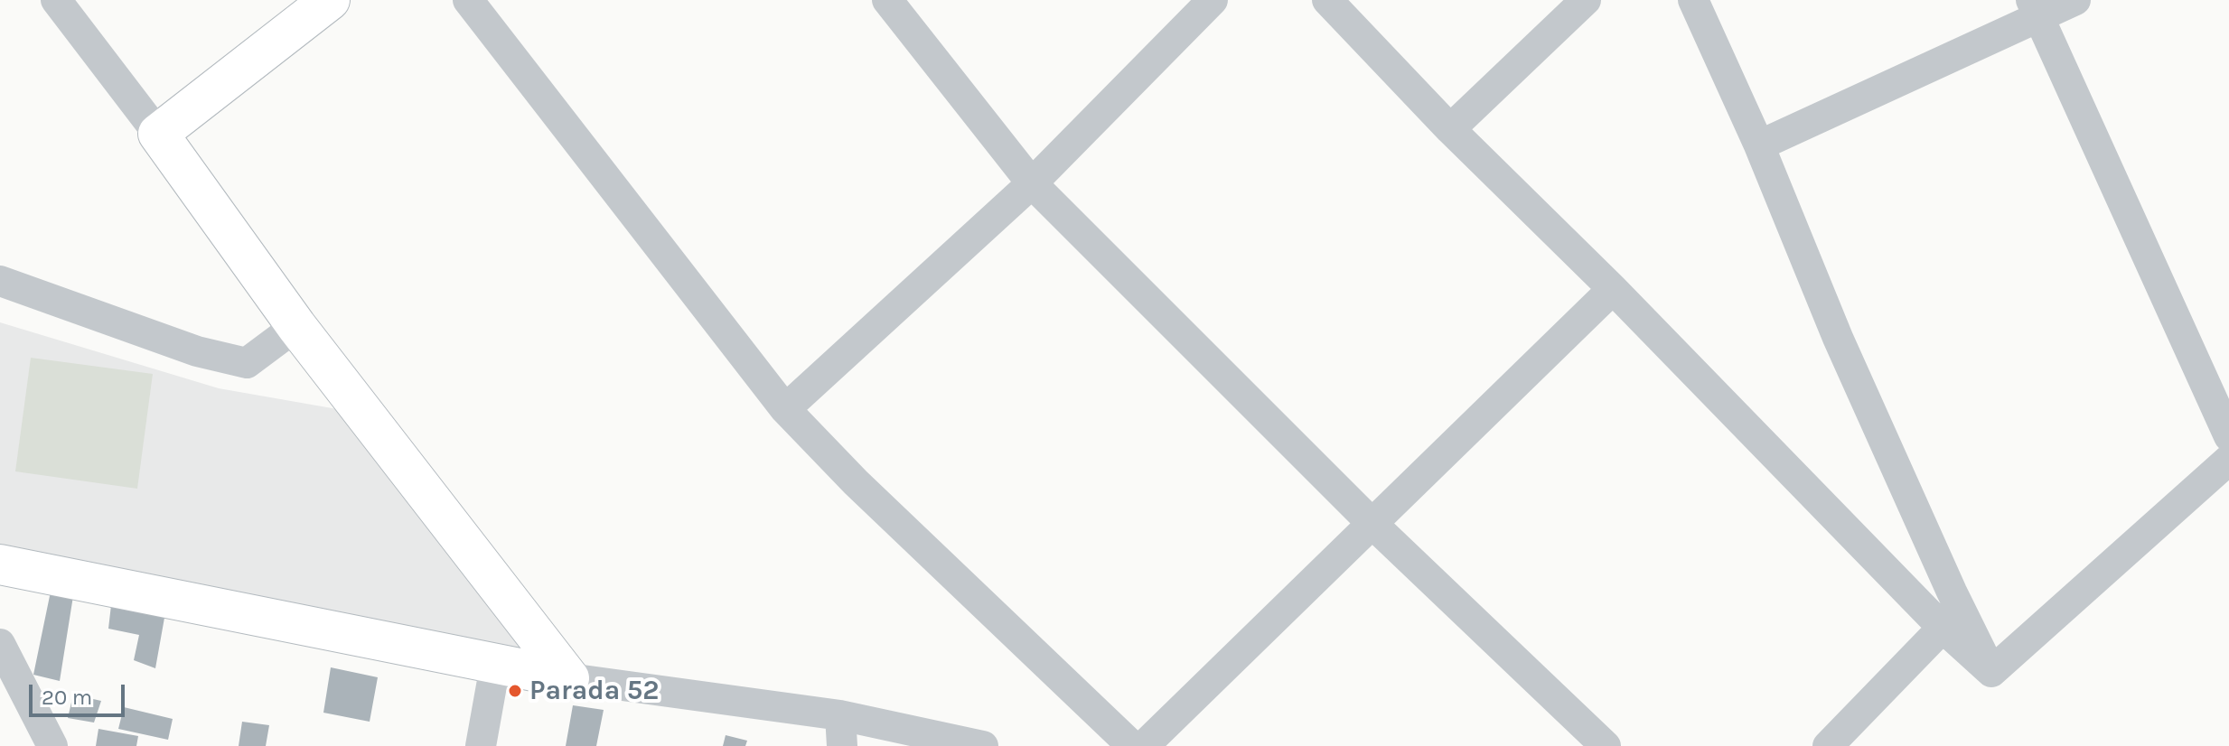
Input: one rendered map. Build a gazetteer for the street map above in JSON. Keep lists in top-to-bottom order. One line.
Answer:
{"places":["Parada 52"],"scale_bar":"20 m"}
